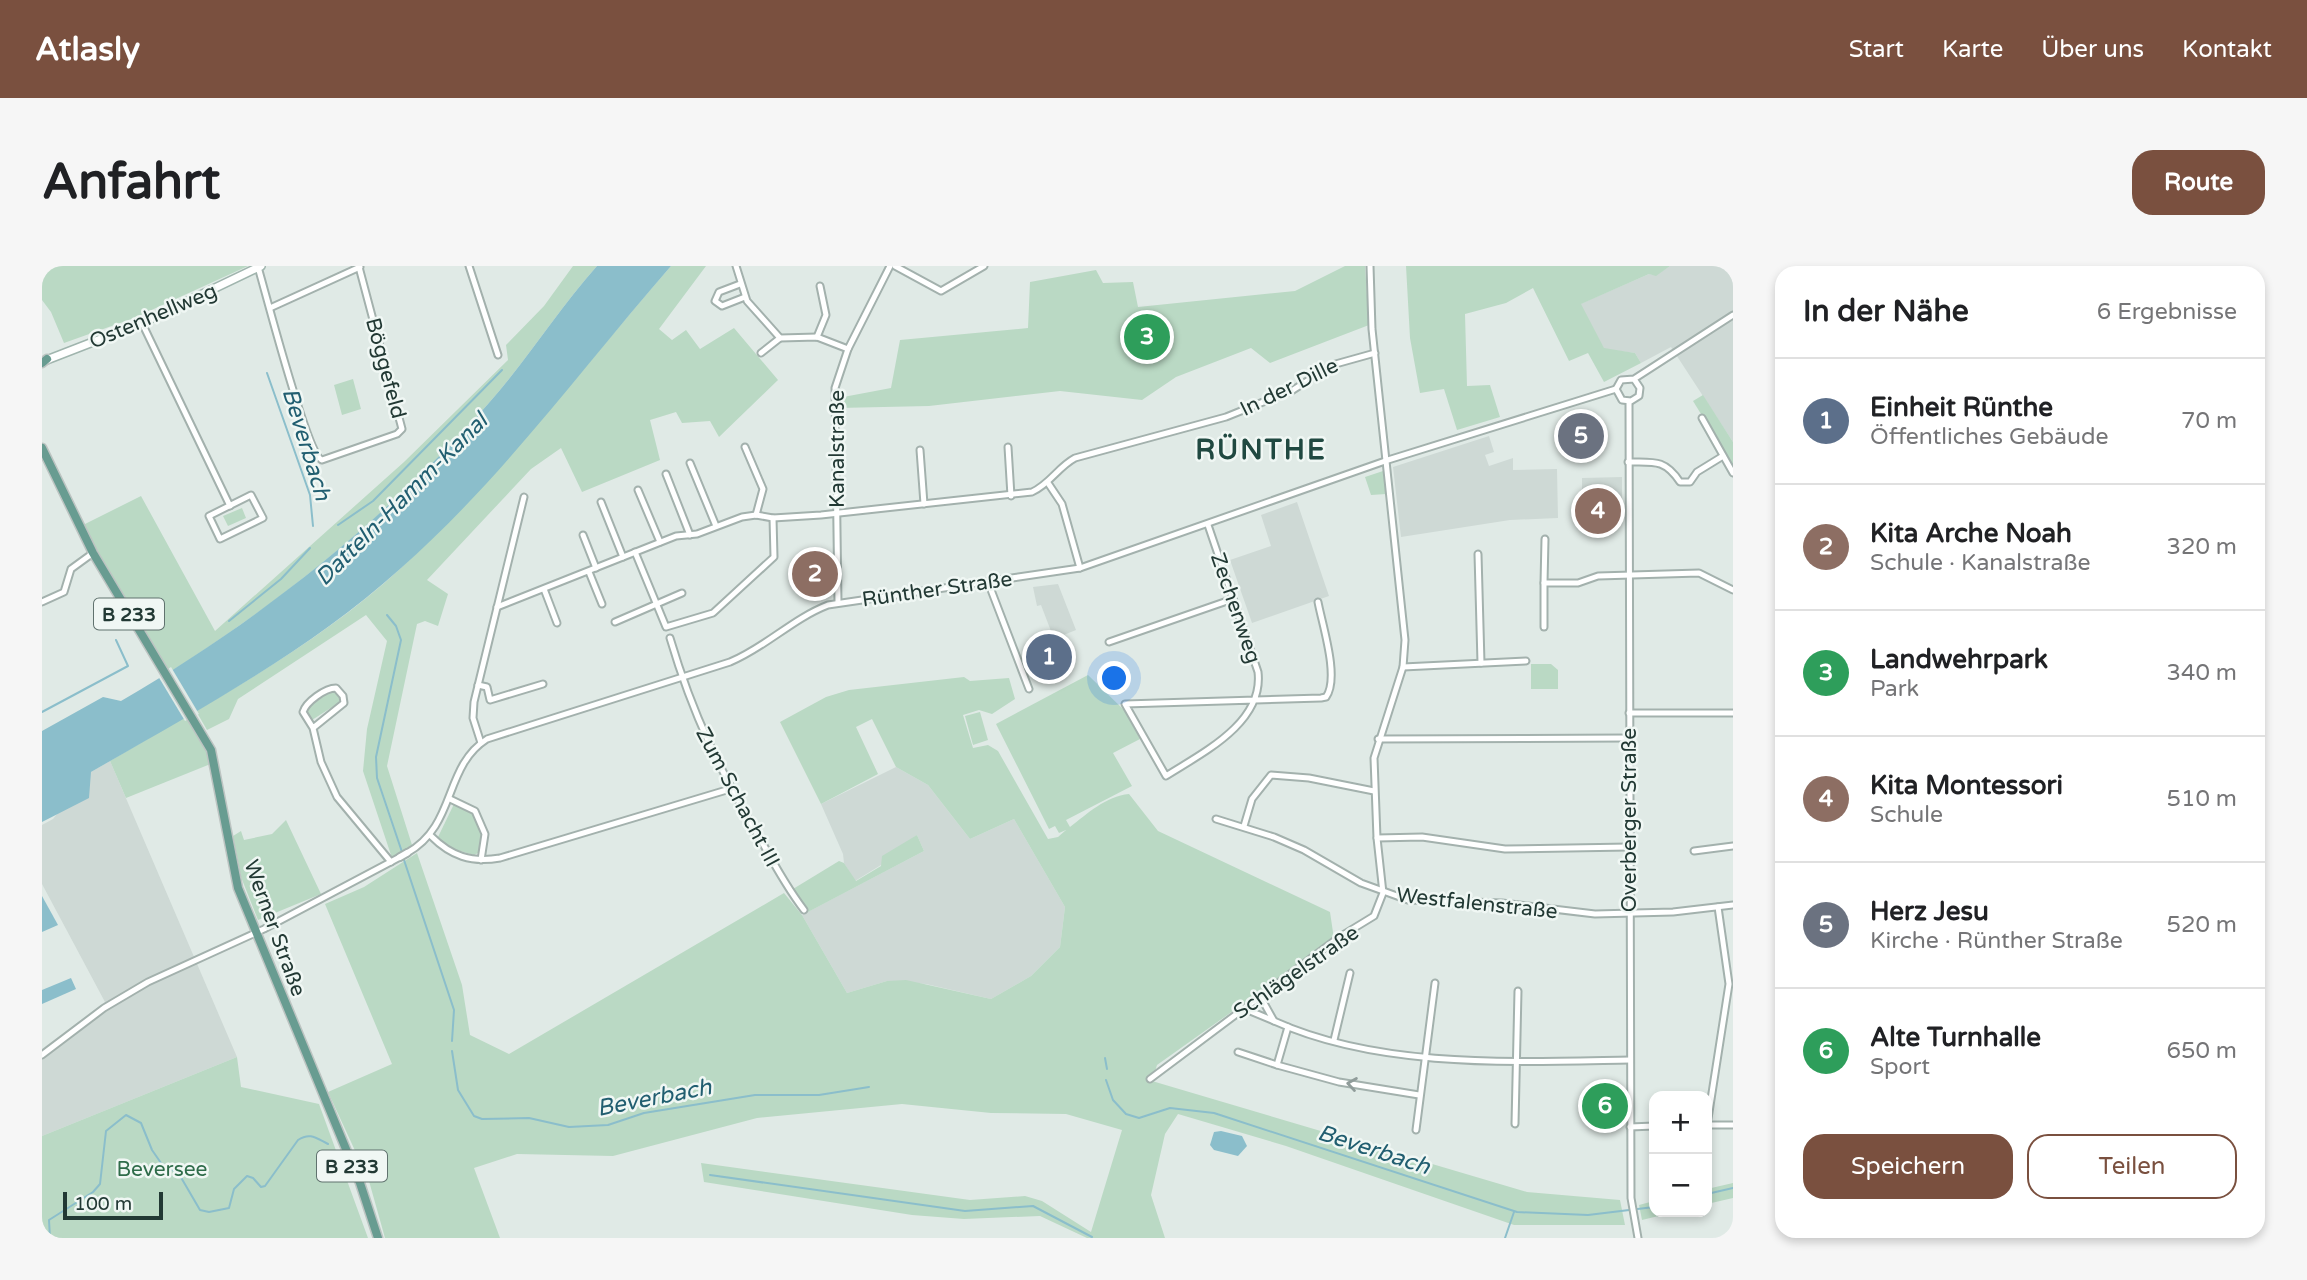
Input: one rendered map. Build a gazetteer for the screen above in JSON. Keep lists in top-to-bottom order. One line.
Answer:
{"streets":{"main road":["Ostenhellweg","B 233","Werner Straße"],"street":["Böggefeld","In der Dille","Kanalstraße","Rünther Straße","Zechenweg","Zum Schacht III","Overberger Straße","Westfalenstraße","Schlägelstraße"]},"crossings":[["Ostenhellweg","Böggefeld"],["In der Dille","Kanalstraße"],["Kanalstraße","Rünther Straße"],["Rünther Straße","Zechenweg"],["Rünther Straße","Zum Schacht III"],["Rünther Straße","Overberger Straße"],["Overberger Straße","Westfalenstraße"],["Westfalenstraße","Schlägelstraße"]],"districts":["RÜNTHE"],"water":["Beverbach","Datteln-Hamm-Kanal"],"parks":["Beversee"],"scale_bar":"100 m","page":{"header":"Atlasly","nav":["Start","Karte","Über uns","Kontakt"],"buttons":["Route",["Speichern","Teilen"]],"title":"Anfahrt","heading":["In der Nähe","6 Ergebnisse"],"pins":["3","5","4","2","1","6"],"list":[{"mark":"1","name":"Einheit Rünthe","note":"Öffentliches Gebäude","value":"70 m"},{"mark":"2","name":"Kita Arche Noah","note":"Schule · Kanalstraße","value":"320 m"},{"mark":"3","name":"Landwehrpark","note":"Park","value":"340 m"},{"mark":"4","name":"Kita Montessori","note":"Schule","value":"510 m"},{"mark":"5","name":"Herz Jesu","note":"Kirche · Rünther Straße","value":"520 m"},{"mark":"6","name":"Alte Turnhalle","note":"Sport","value":"650 m"}],"map_buttons":["+","−"],"scale":"100 m"}}
